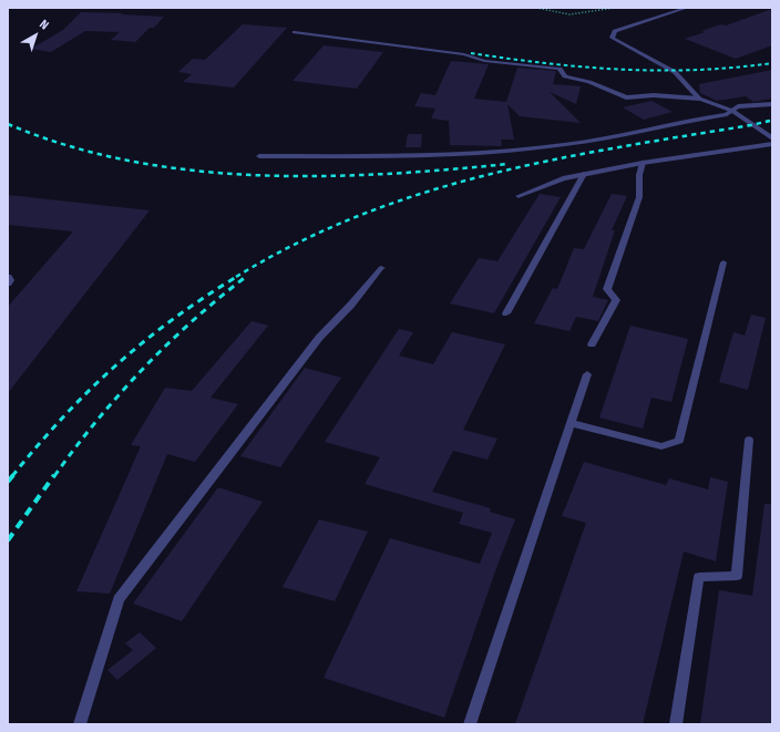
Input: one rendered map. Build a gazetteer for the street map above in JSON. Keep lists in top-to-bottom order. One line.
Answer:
{"north":"top right"}
